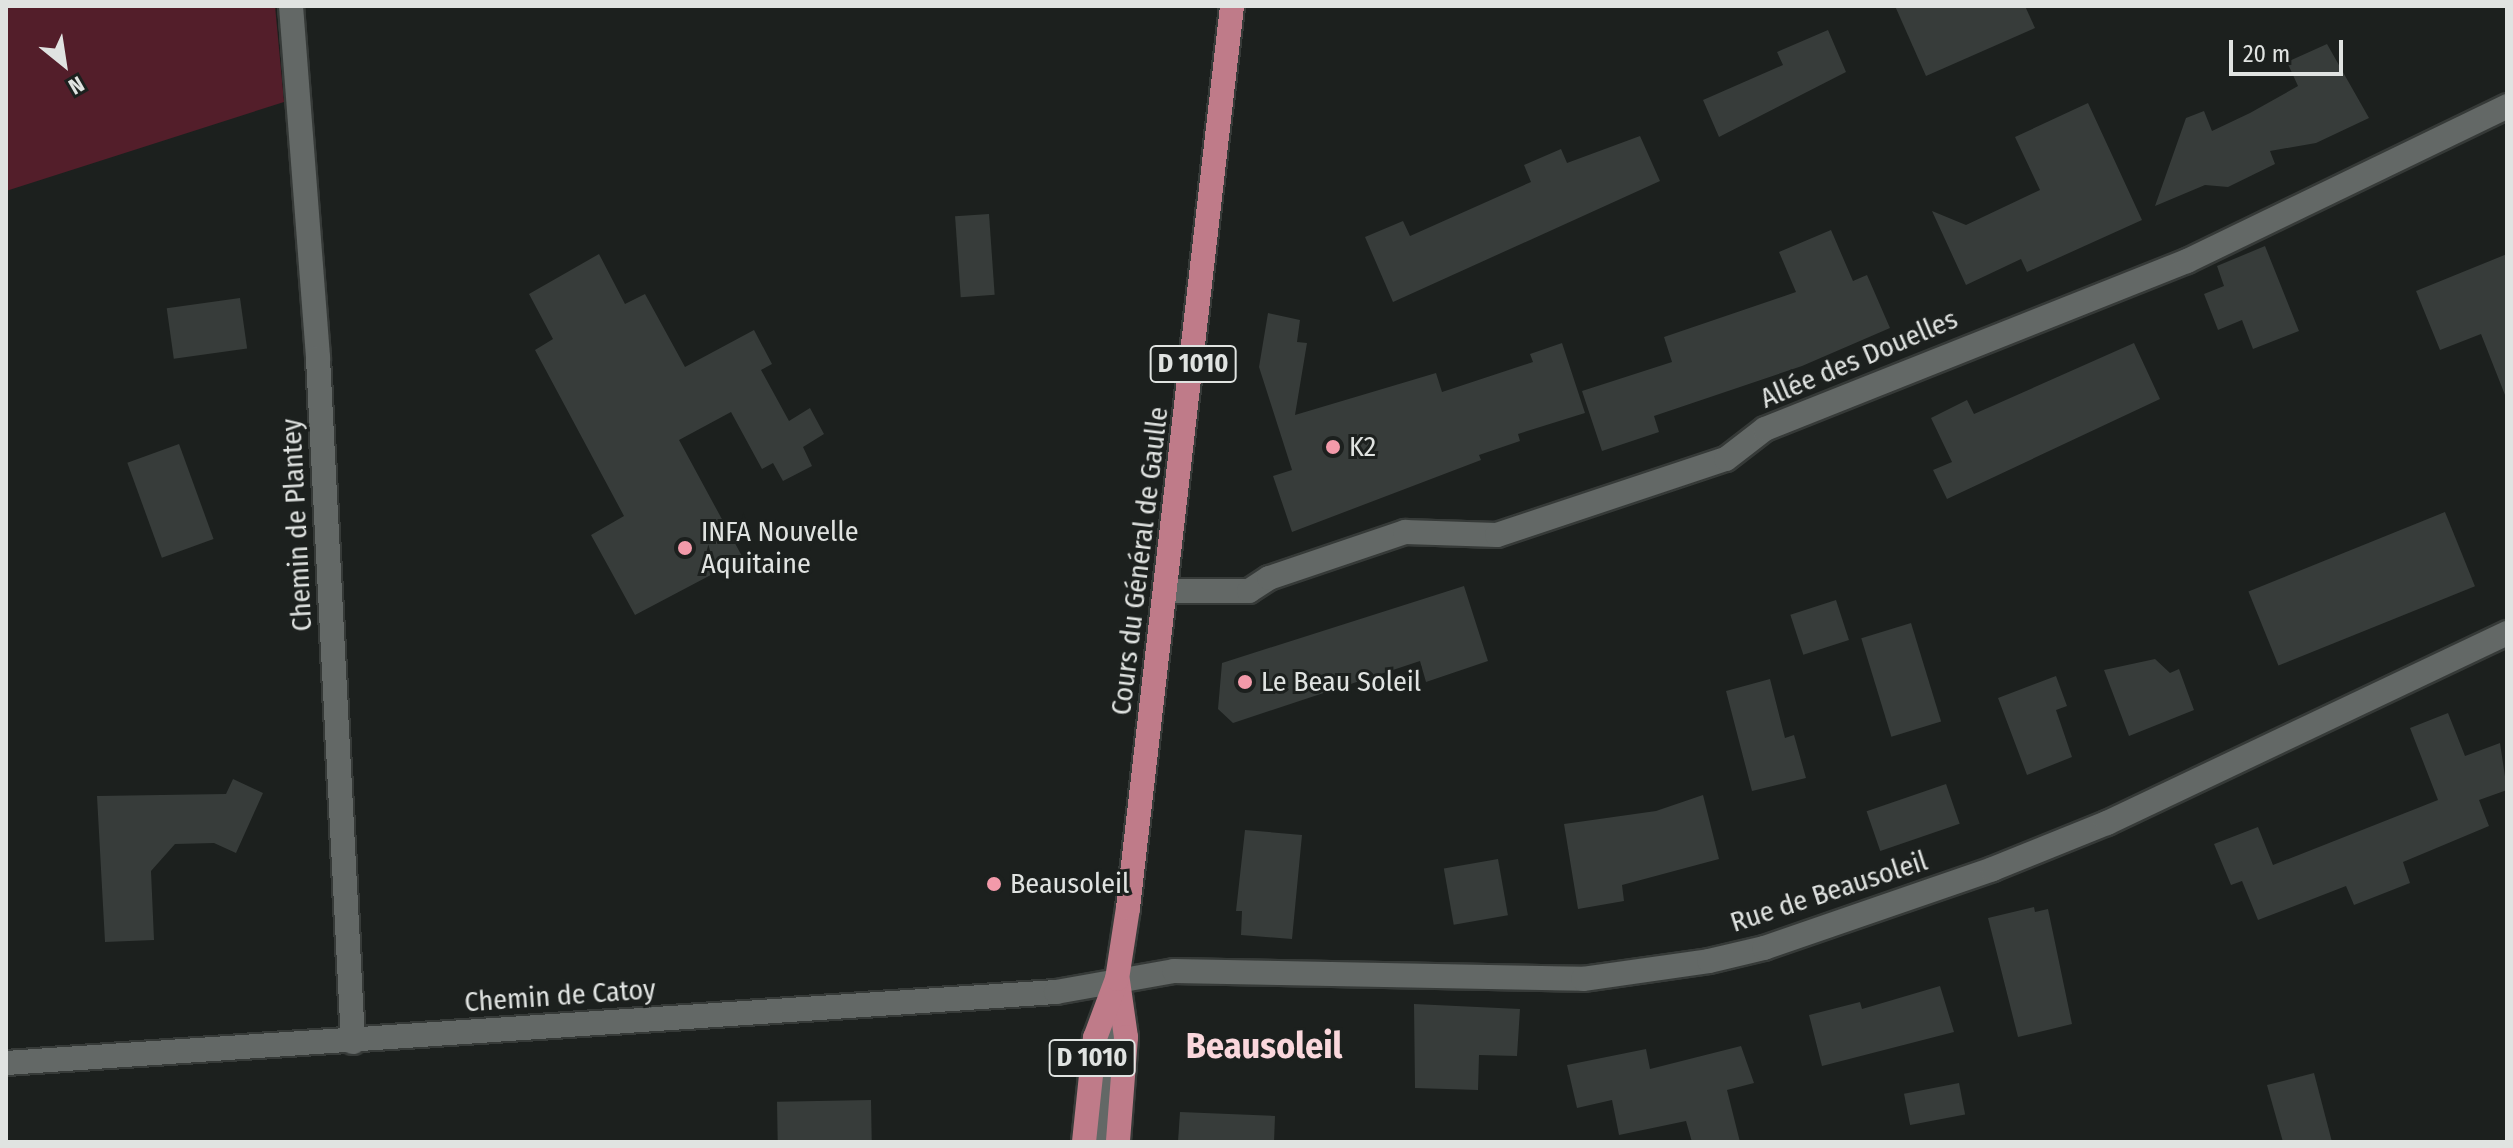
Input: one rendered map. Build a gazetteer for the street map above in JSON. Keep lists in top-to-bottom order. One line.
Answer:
{"streets":{"main road":["D 1010","Cours du Général de Gaulle"],"street":["Allée des Douelles","Chemin de Plantey","Rue de Beausoleil","Chemin de Catoy"]},"crossings":[["Allée des Douelles","Cours du Général de Gaulle"],["Chemin de Plantey","Chemin de Catoy"],["Cours du Général de Gaulle","Rue de Beausoleil"],["Cours du Général de Gaulle","Chemin de Catoy"],["Rue de Beausoleil","Chemin de Catoy"]],"districts":["Beausoleil"],"places":["K2","INFA Nouvelle Aquitaine","Le Beau Soleil","Beausoleil"],"scale_bar":"20 m","north":"bottom right"}
